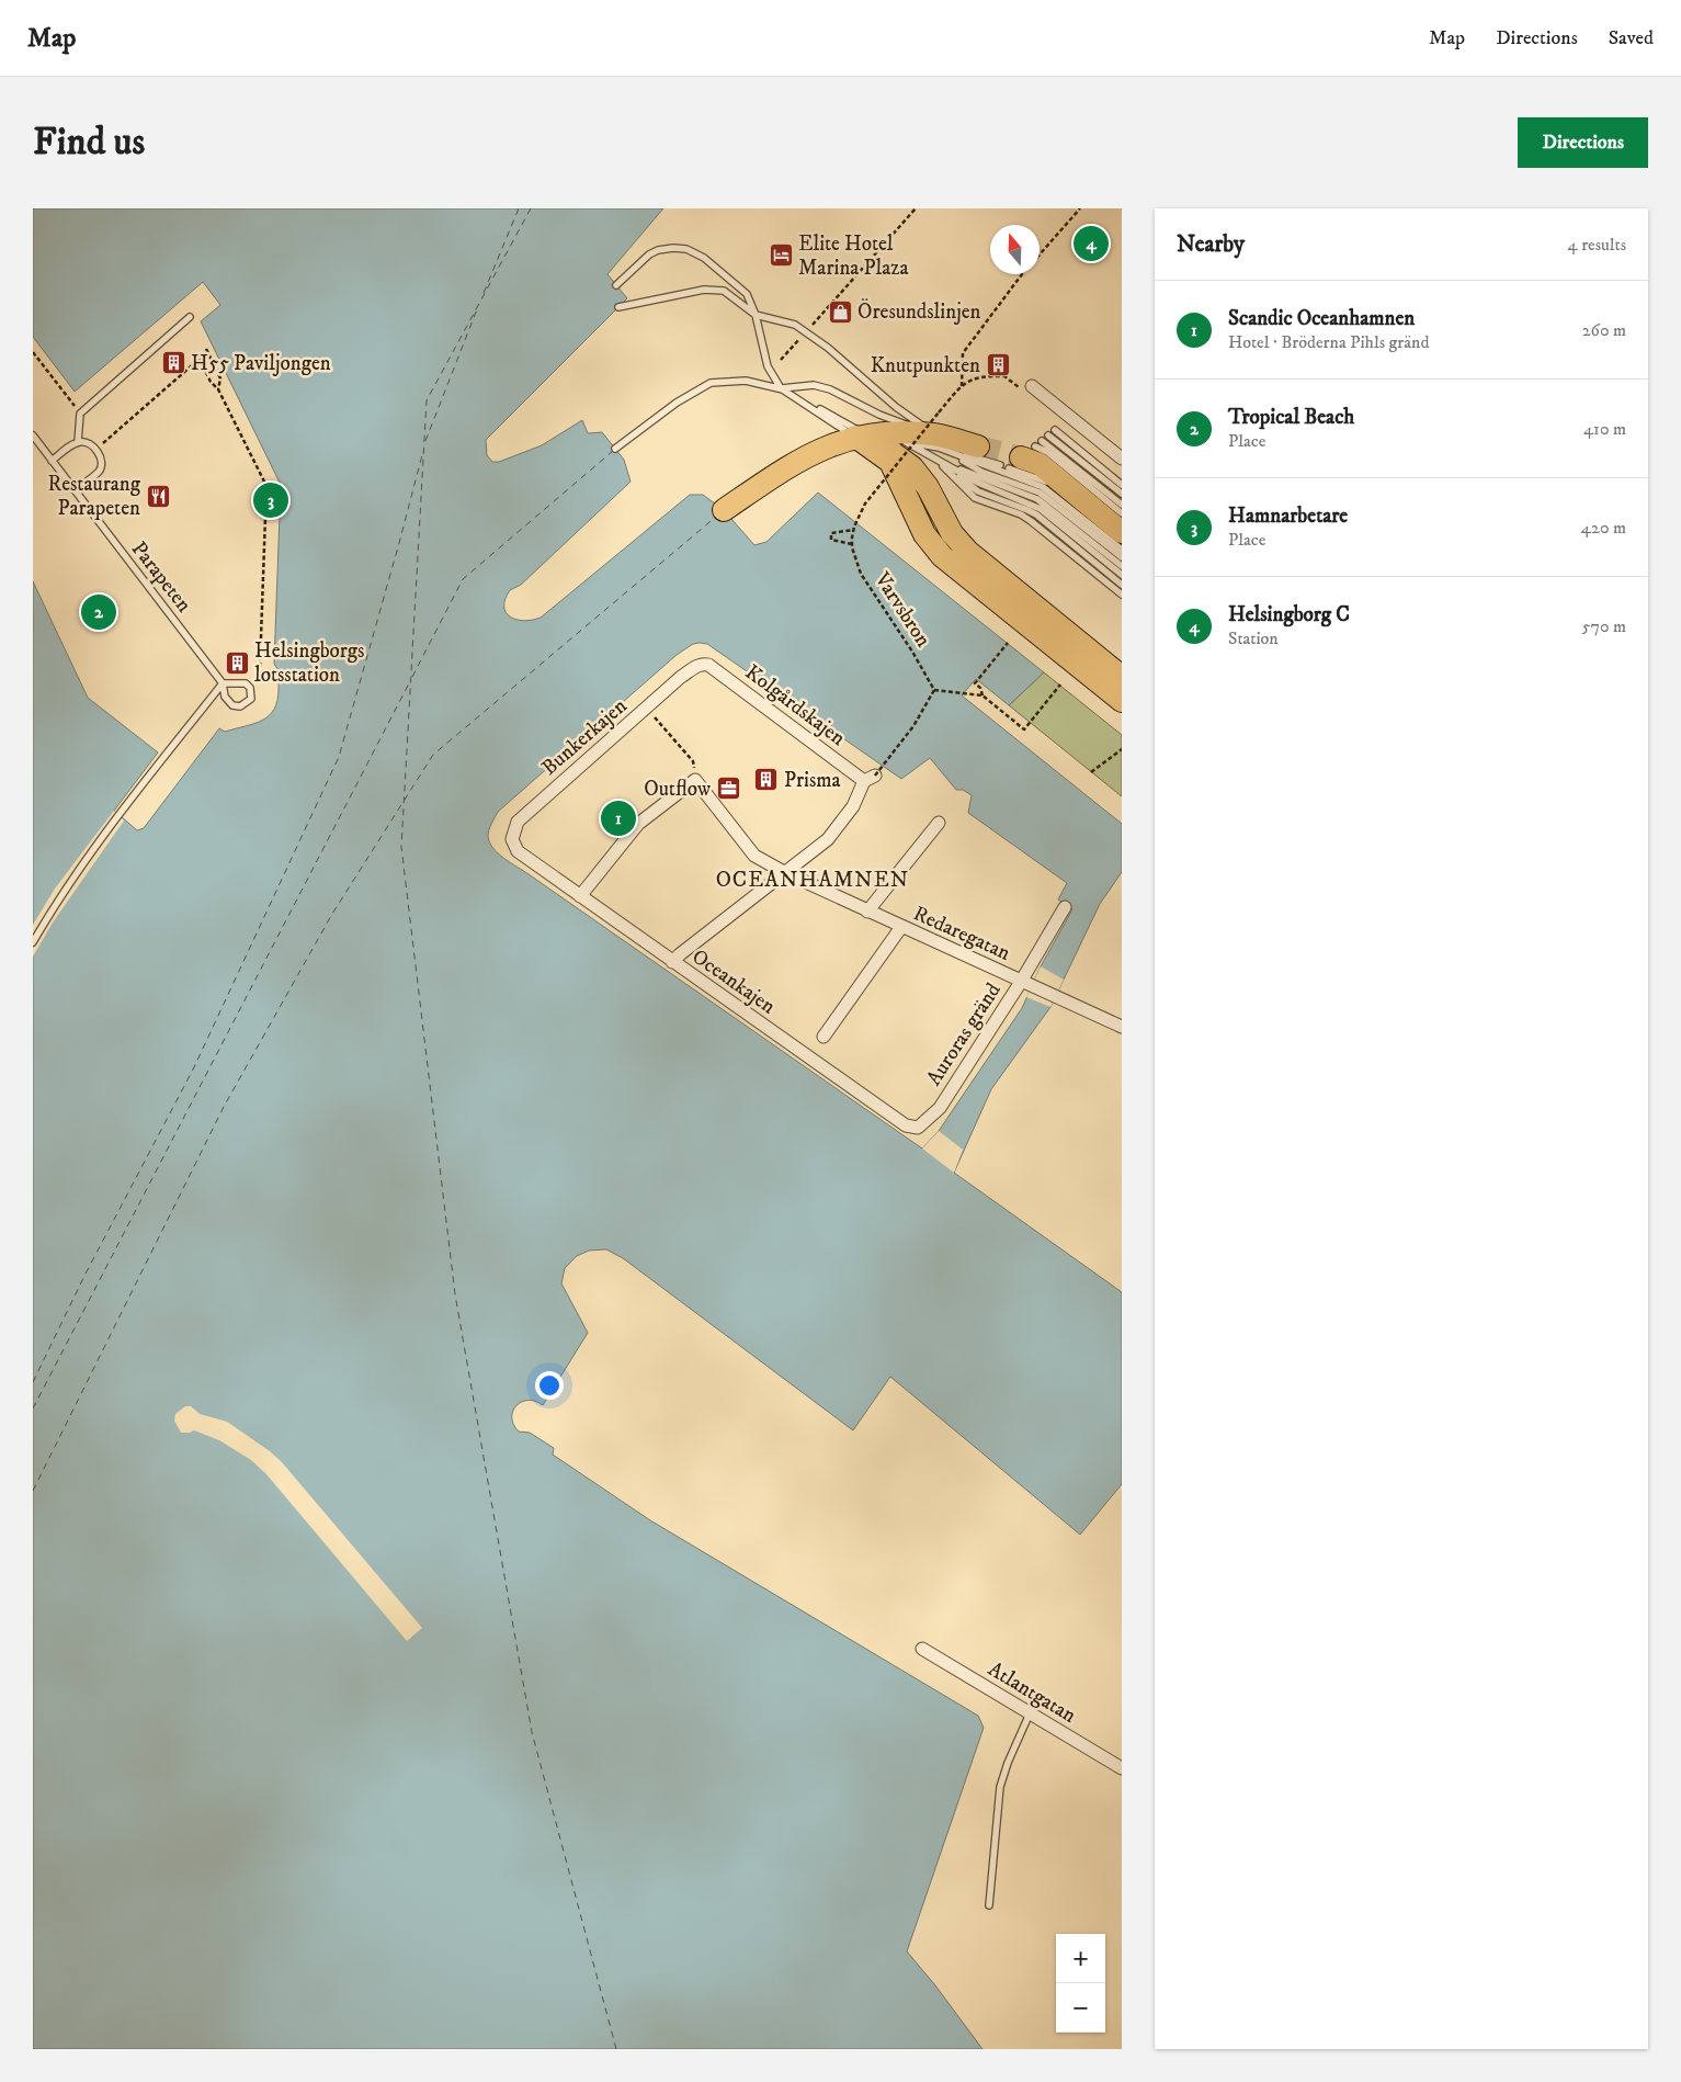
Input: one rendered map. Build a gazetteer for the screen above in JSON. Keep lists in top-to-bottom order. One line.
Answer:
{"streets":{"street":["Kolgårdskajen","Bunkerkajen","Redaregatan","Oceankajen","Auroras gränd","Atlantgatan"],"lane":["Parapeten"],"path":["Varvsbron"]},"crossings":[["Kolgårdskajen","Bunkerkajen"],["Bunkerkajen","Oceankajen"],["Redaregatan","Auroras gränd"],["Oceankajen","Auroras gränd"]],"districts":["OCEANHAMNEN"],"places":{"hotel":["Elite Hotel Marina Plaza"],"shop":["Öresundslinjen"],"building":["H55 Paviljongen","Knutpunkten","Helsingborgs lotsstation","Prisma"],"restaurant":["Restaurang Parapeten"],"office":["Outflow"]},"north":"top","page":{"header":"Map","nav":["Map","Directions","Saved"],"buttons":"Directions","title":"Find us","heading":["Nearby","4 results"],"pins":["4","3","2","1"],"list":[{"mark":"1","name":"Scandic Oceanhamnen","note":"Hotel · Bröderna Pihls gränd","value":"260 m"},{"mark":"2","name":"Tropical Beach","note":"Place","value":"410 m"},{"mark":"3","name":"Hamnarbetare","note":"Place","value":"420 m"},{"mark":"4","name":"Helsingborg C","note":"Station","value":"570 m"}],"map_buttons":["+","−"]}}
